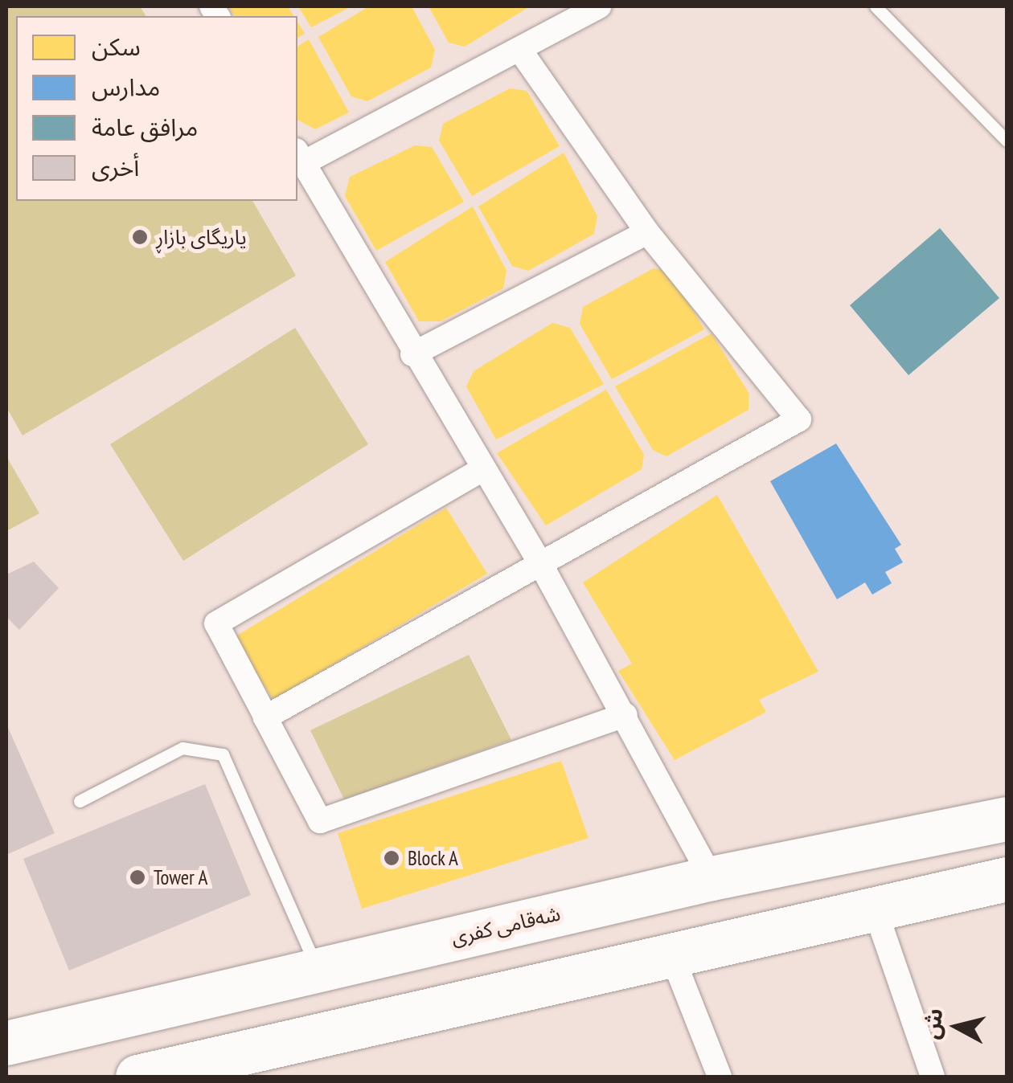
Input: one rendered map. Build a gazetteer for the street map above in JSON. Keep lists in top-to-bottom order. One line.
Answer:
{"streets":{"highway":["شەقامی کفری"]},"places":["یاریگای بازاڕ","Block A","Tower A"],"legend":["سكن","مدارس","مرافق عامة","أخرى"],"north":"left"}
